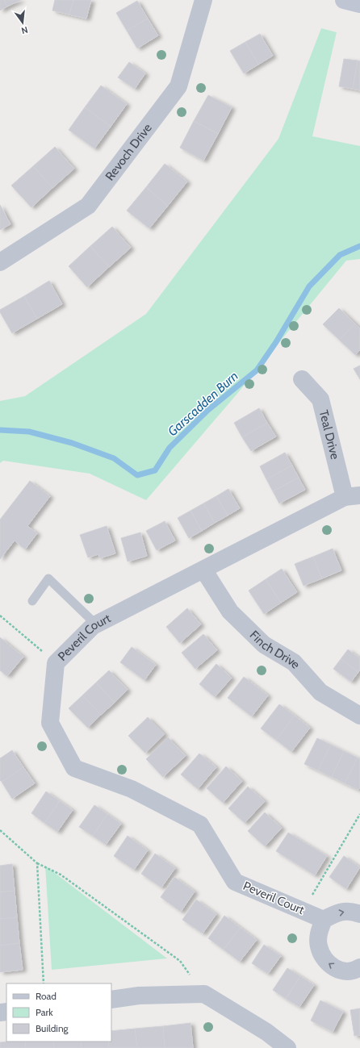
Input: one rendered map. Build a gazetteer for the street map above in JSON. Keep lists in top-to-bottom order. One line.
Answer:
{"streets":{"street":["Revoch Drive","Teal Drive","Peveril Court","Finch Drive"]},"crossings":[["Teal Drive","Peveril Court"],["Peveril Court","Finch Drive"]],"water":["Garscadden Burn"],"legend":["Road","Park","Building"],"north":"bottom"}
